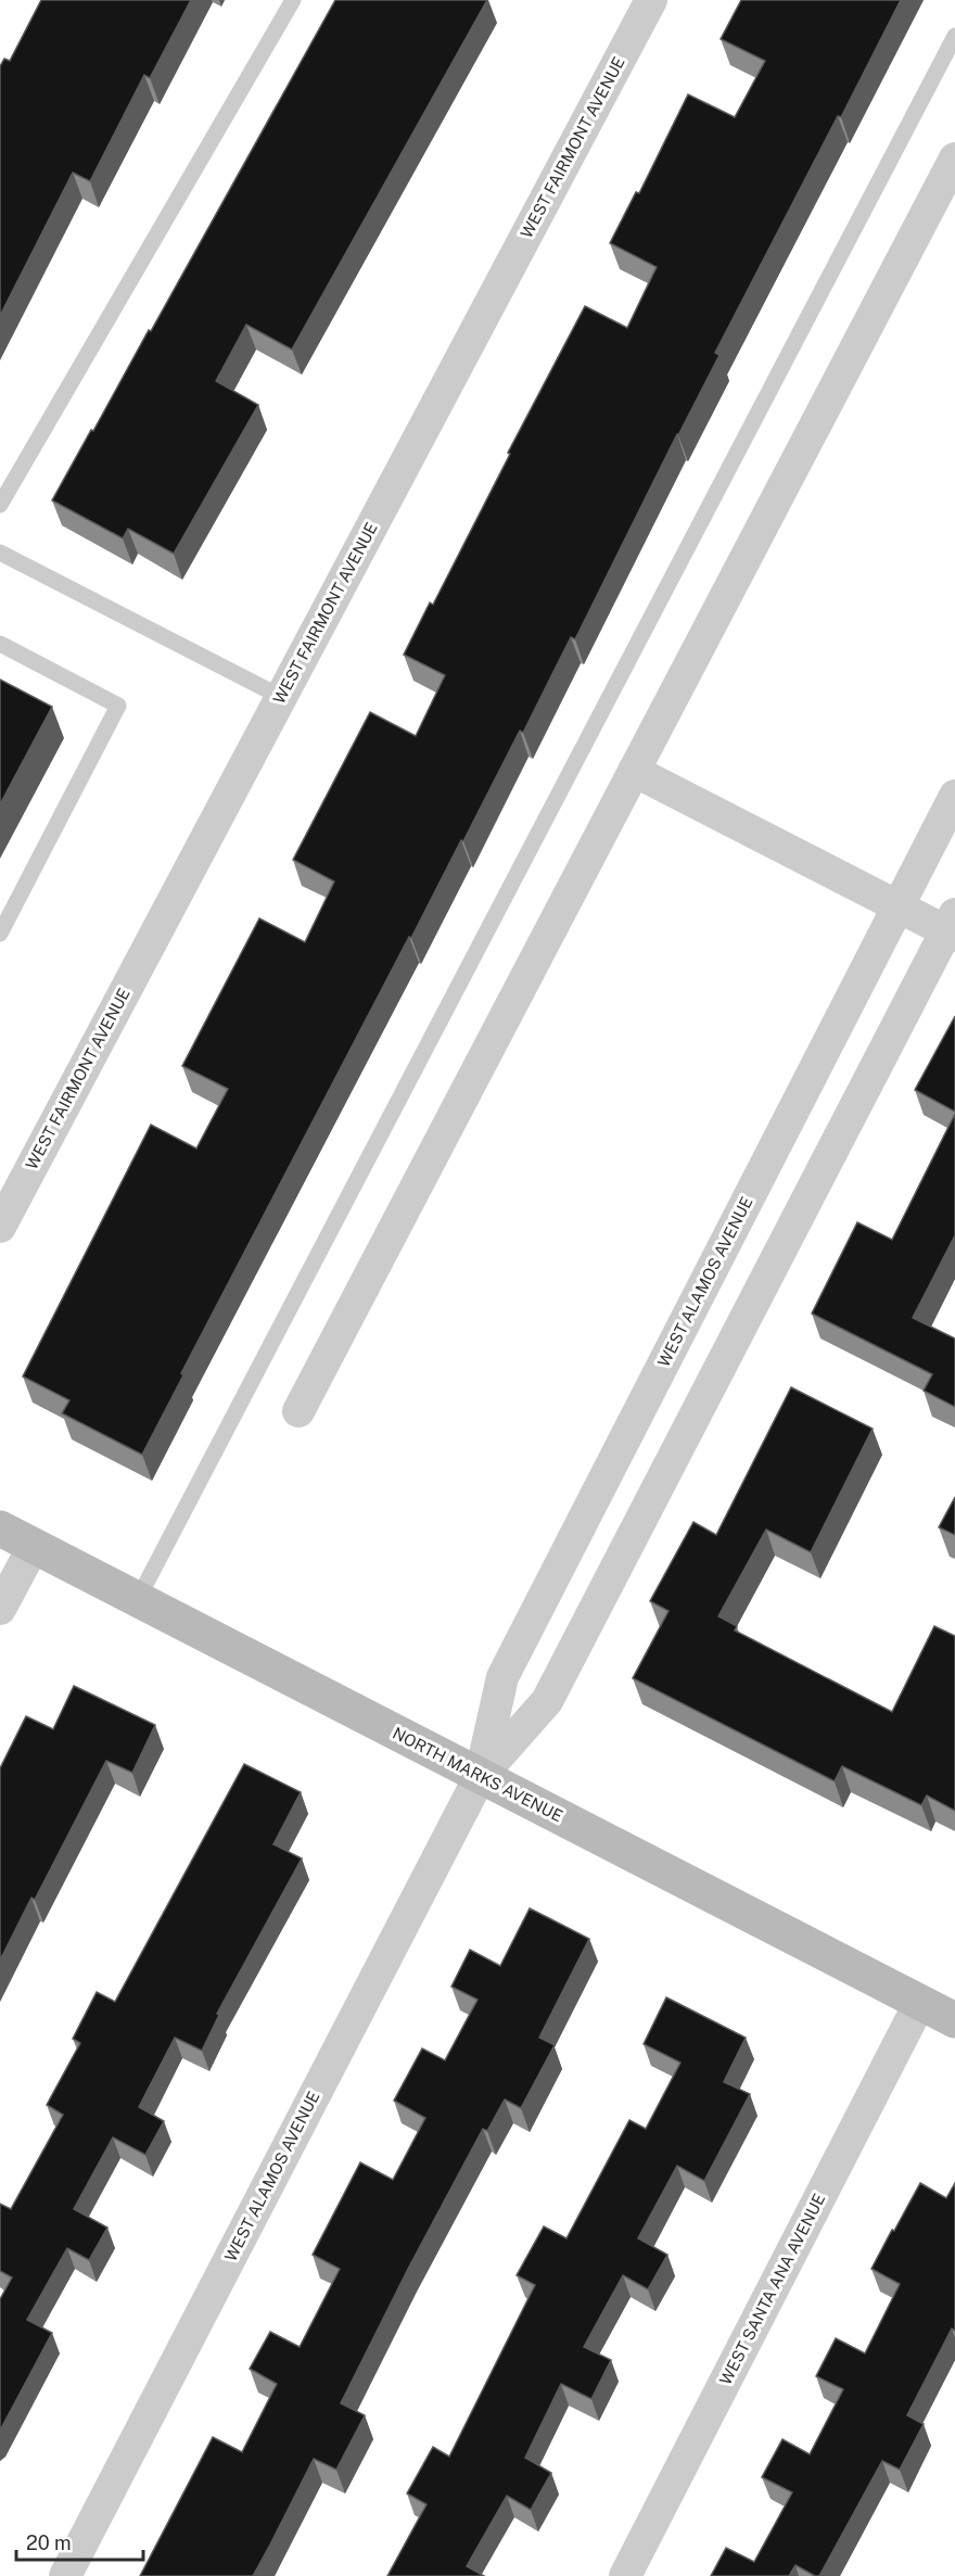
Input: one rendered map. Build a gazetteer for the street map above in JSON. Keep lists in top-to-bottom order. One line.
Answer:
{"streets":{"main road":["NORTH MARKS AVENUE"],"street":["WEST FAIRMONT AVENUE","WEST ALAMOS AVENUE","WEST SANTA ANA AVENUE"]},"crossings":[["WEST ALAMOS AVENUE","NORTH MARKS AVENUE"],["NORTH MARKS AVENUE","WEST SANTA ANA AVENUE"]],"scale_bar":"20 m"}
